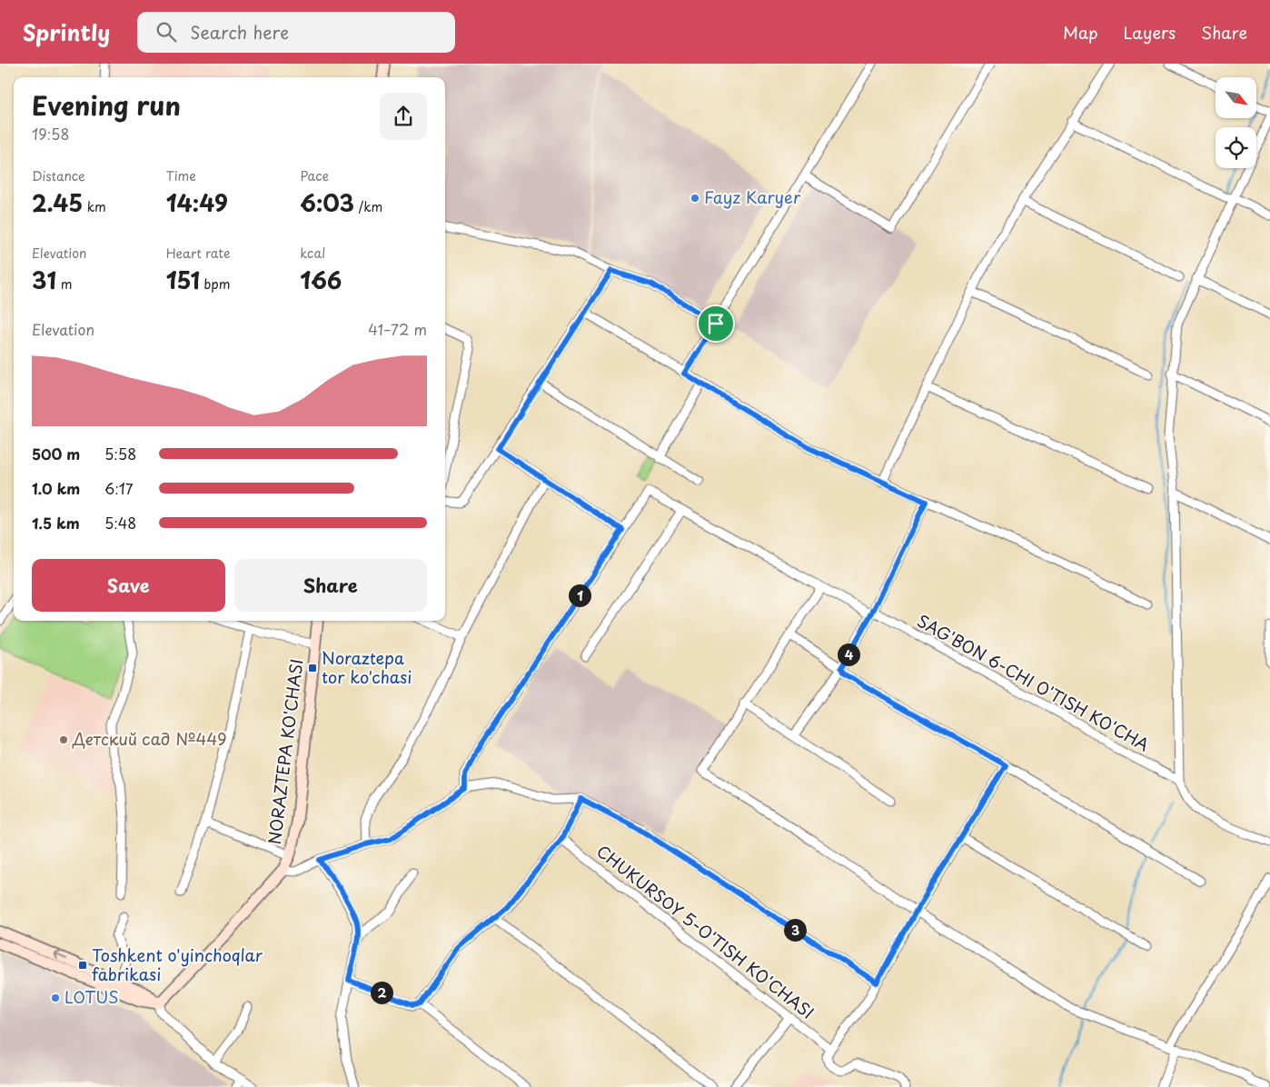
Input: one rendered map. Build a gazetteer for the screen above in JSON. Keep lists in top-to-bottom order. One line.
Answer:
{"streets":{"main road":["NORAZTEPA KO'CHASI"],"street":["SAG'BON 6-CHI O'TISH KO'CHA","CHUKURSOY 5-O'TISH KO'CHASI"]},"places":{"other":["Fayz Karyer","Детский сад №449","LOTUS"],"transit":["Noraztepa tor ko'chasi","Toshkent o'yinchoqlar fabrikasi"]},"north":"bottom right","page":{"header":"Sprintly","search":"Search here","nav":["Map","Layers","Share"],"heading":["Evening run","19:58"],"stats":[["Distance","2.45 km"],["Time","14:49"],["Pace","6:03 /km"],["Elevation","31 m"],["Heart rate","151 bpm"],["kcal","166"]],"chart":["Elevation","41–72 m"],"list":[{"name":"500 m","note":"5:58"},{"name":"1.0 km","note":"6:17"},{"name":"1.5 km","note":"5:48"}],"buttons":["Save","Share"],"pins":["1","4","3","2"]}}
